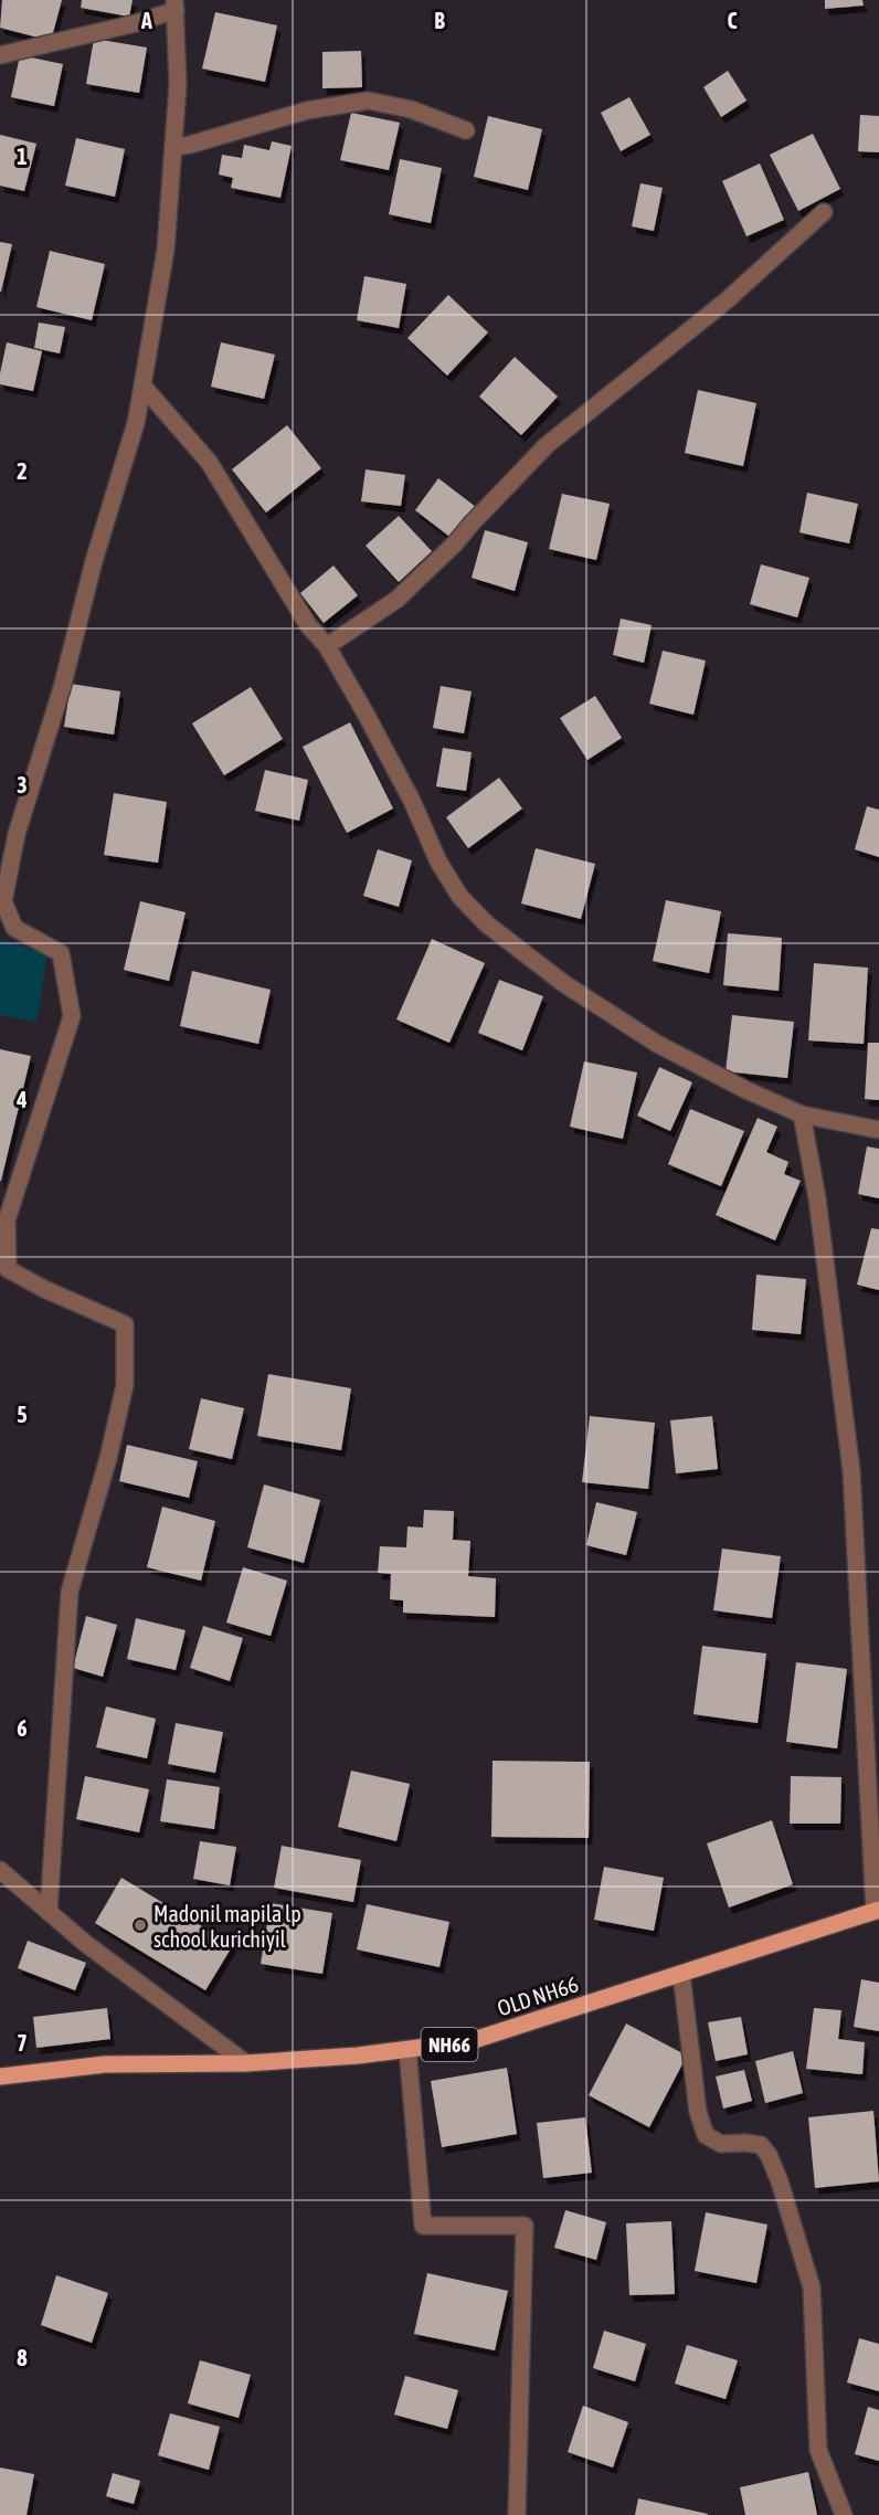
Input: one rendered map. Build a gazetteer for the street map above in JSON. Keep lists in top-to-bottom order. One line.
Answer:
{"streets":{"main road":["OLD NH66","NH66"]},"places":["Madonil mapila lp school kurichiyil"],"grid":{"columns":["A","B","C"],"rows":["1","2","3","4","5","6","7","8"]}}
